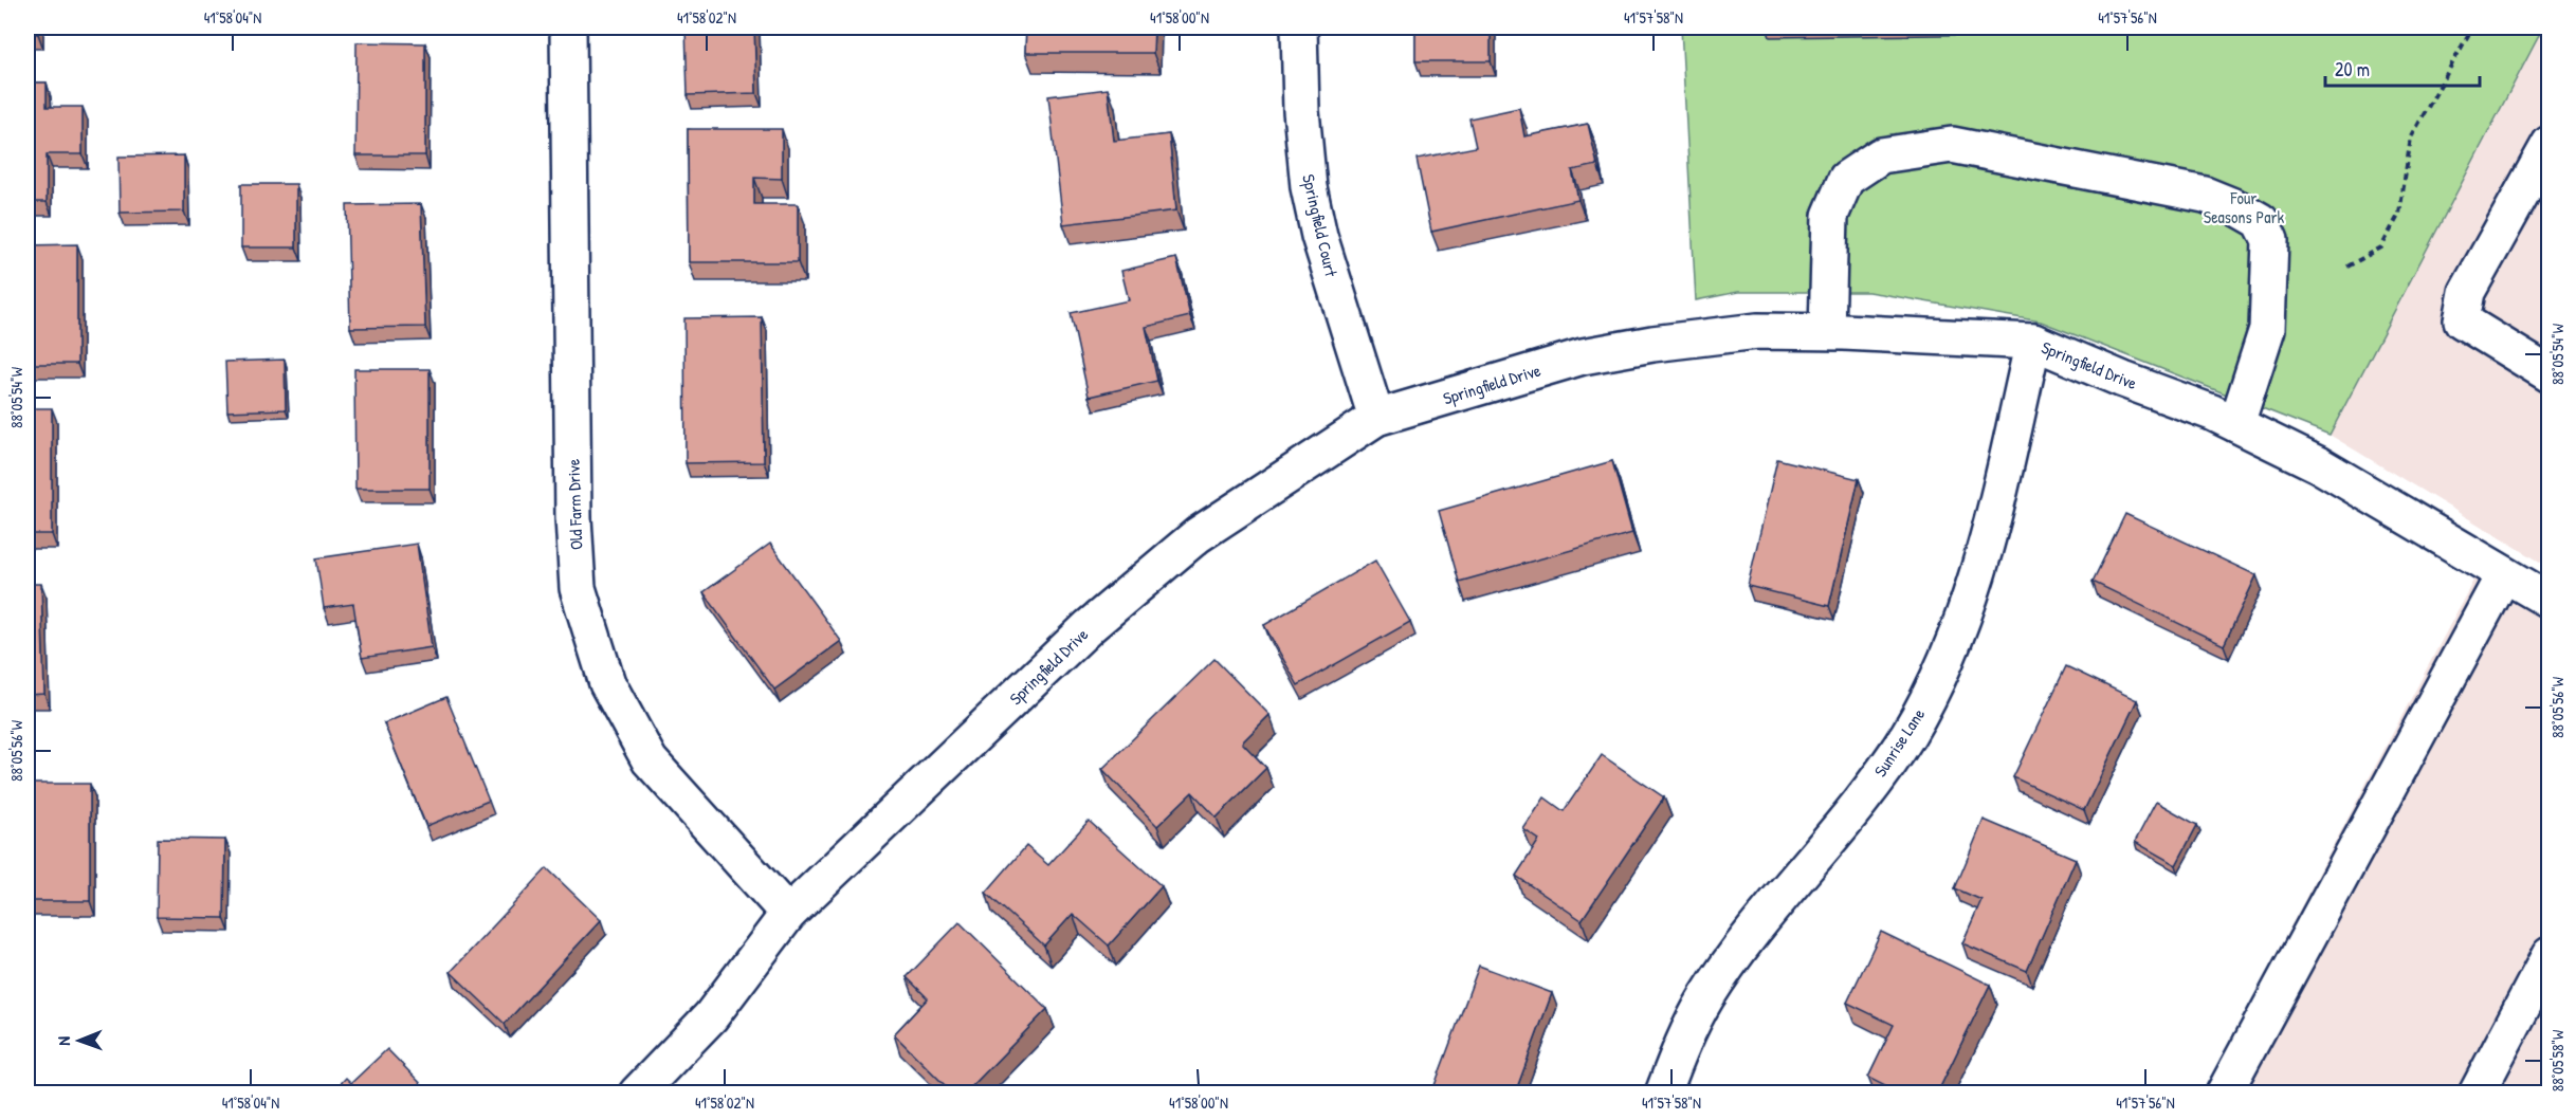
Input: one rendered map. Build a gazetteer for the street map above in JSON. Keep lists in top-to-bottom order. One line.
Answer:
{"streets":{"street":["Springfield Court","Springfield Drive","Old Farm Drive","Sunrise Lane"]},"crossings":[["Springfield Court","Springfield Drive"],["Springfield Drive","Old Farm Drive"],["Springfield Drive","Sunrise Lane"]],"parks":["Four Seasons Park"],"scale_bar":"20 m","north":"left","coordinates":["41°58'04\"N","41°58'02\"N","41°58'00\"N","41°57'58\"N","41°57'56\"N","88°05'54\"W","88°05'56\"W","88°05'58\"W"]}
